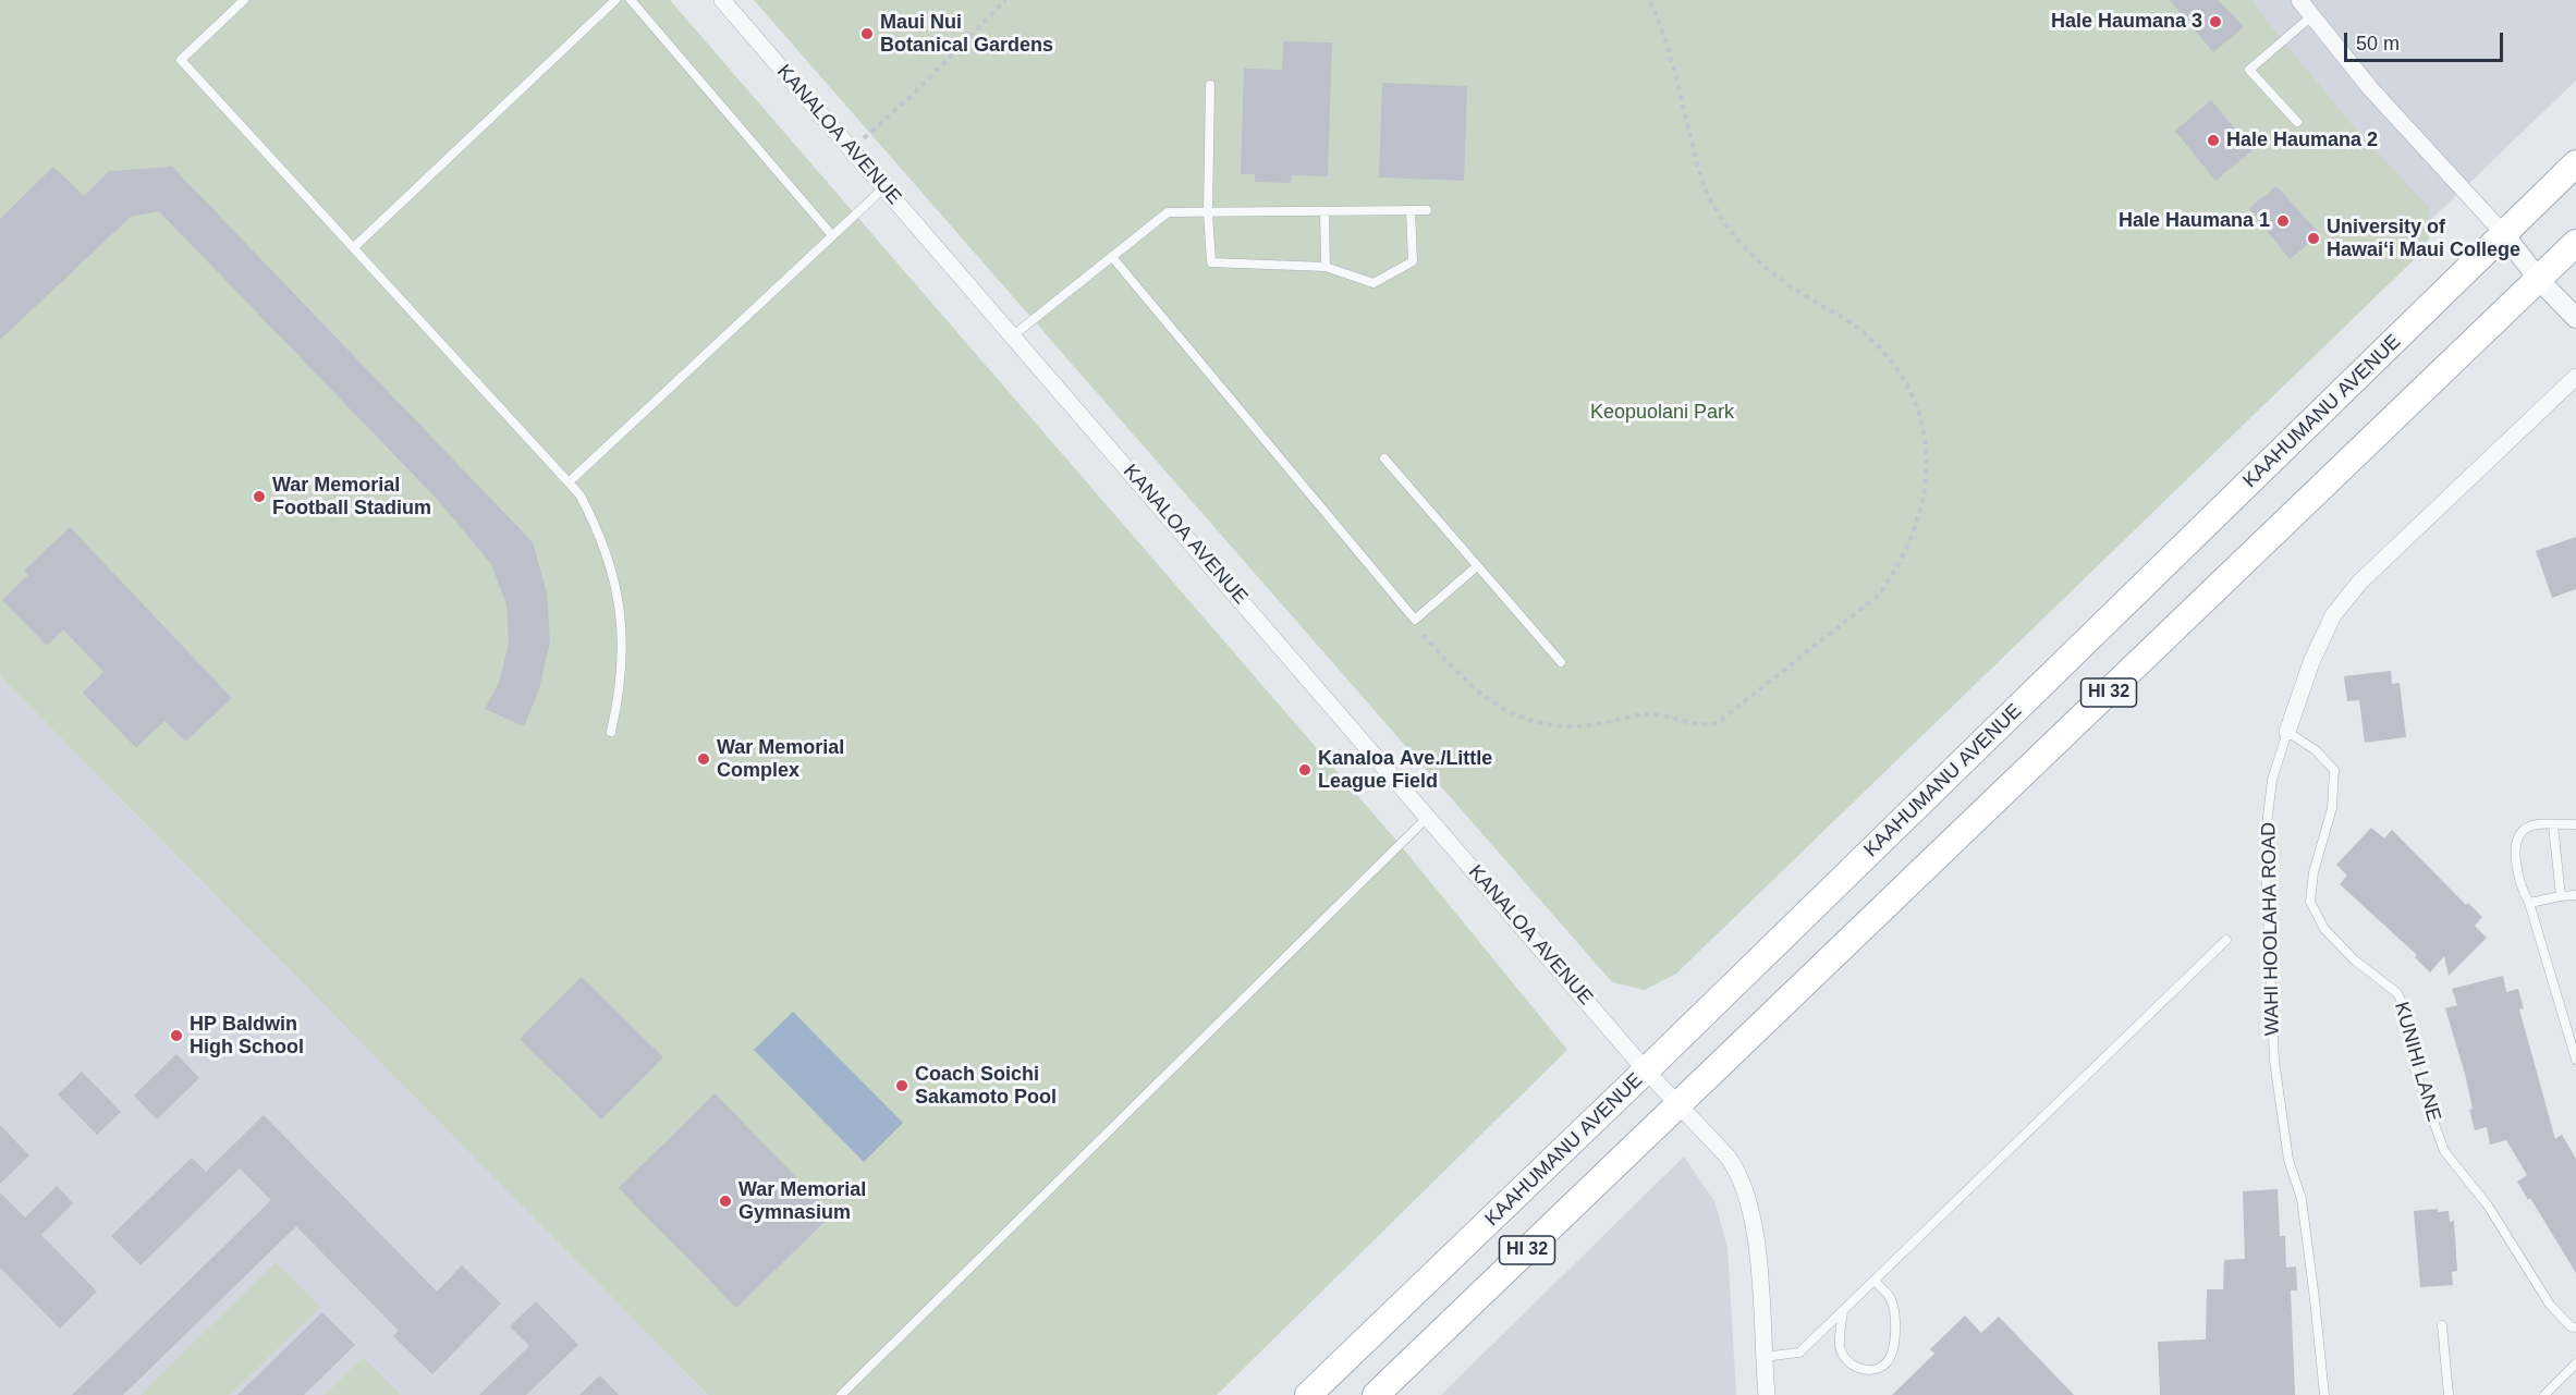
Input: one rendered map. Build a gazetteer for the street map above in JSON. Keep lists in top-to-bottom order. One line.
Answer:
{"streets":{"main road":["KAAHUMANU AVENUE","HI 32"],"street":["KANALOA AVENUE","WAHI HOOLAHA ROAD"],"lane":["KUNIHI LANE"]},"crossings":[["KANALOA AVENUE","KAAHUMANU AVENUE"],["KANALOA AVENUE","HI 32"],["WAHI HOOLAHA ROAD","KUNIHI LANE"]],"parks":["Keopuolani Park"],"places":["Hale Haumana 3","Maui Nui Botanical Gardens","Hale Haumana 2","Hale Haumana 1","University of Hawai‘i Maui College","War Memorial Football Stadium","War Memorial Complex","Kanaloa Ave./Little League Field","HP Baldwin High School","Coach Soichi Sakamoto Pool","War Memorial Gymnasium"],"scale_bar":"50 m"}
